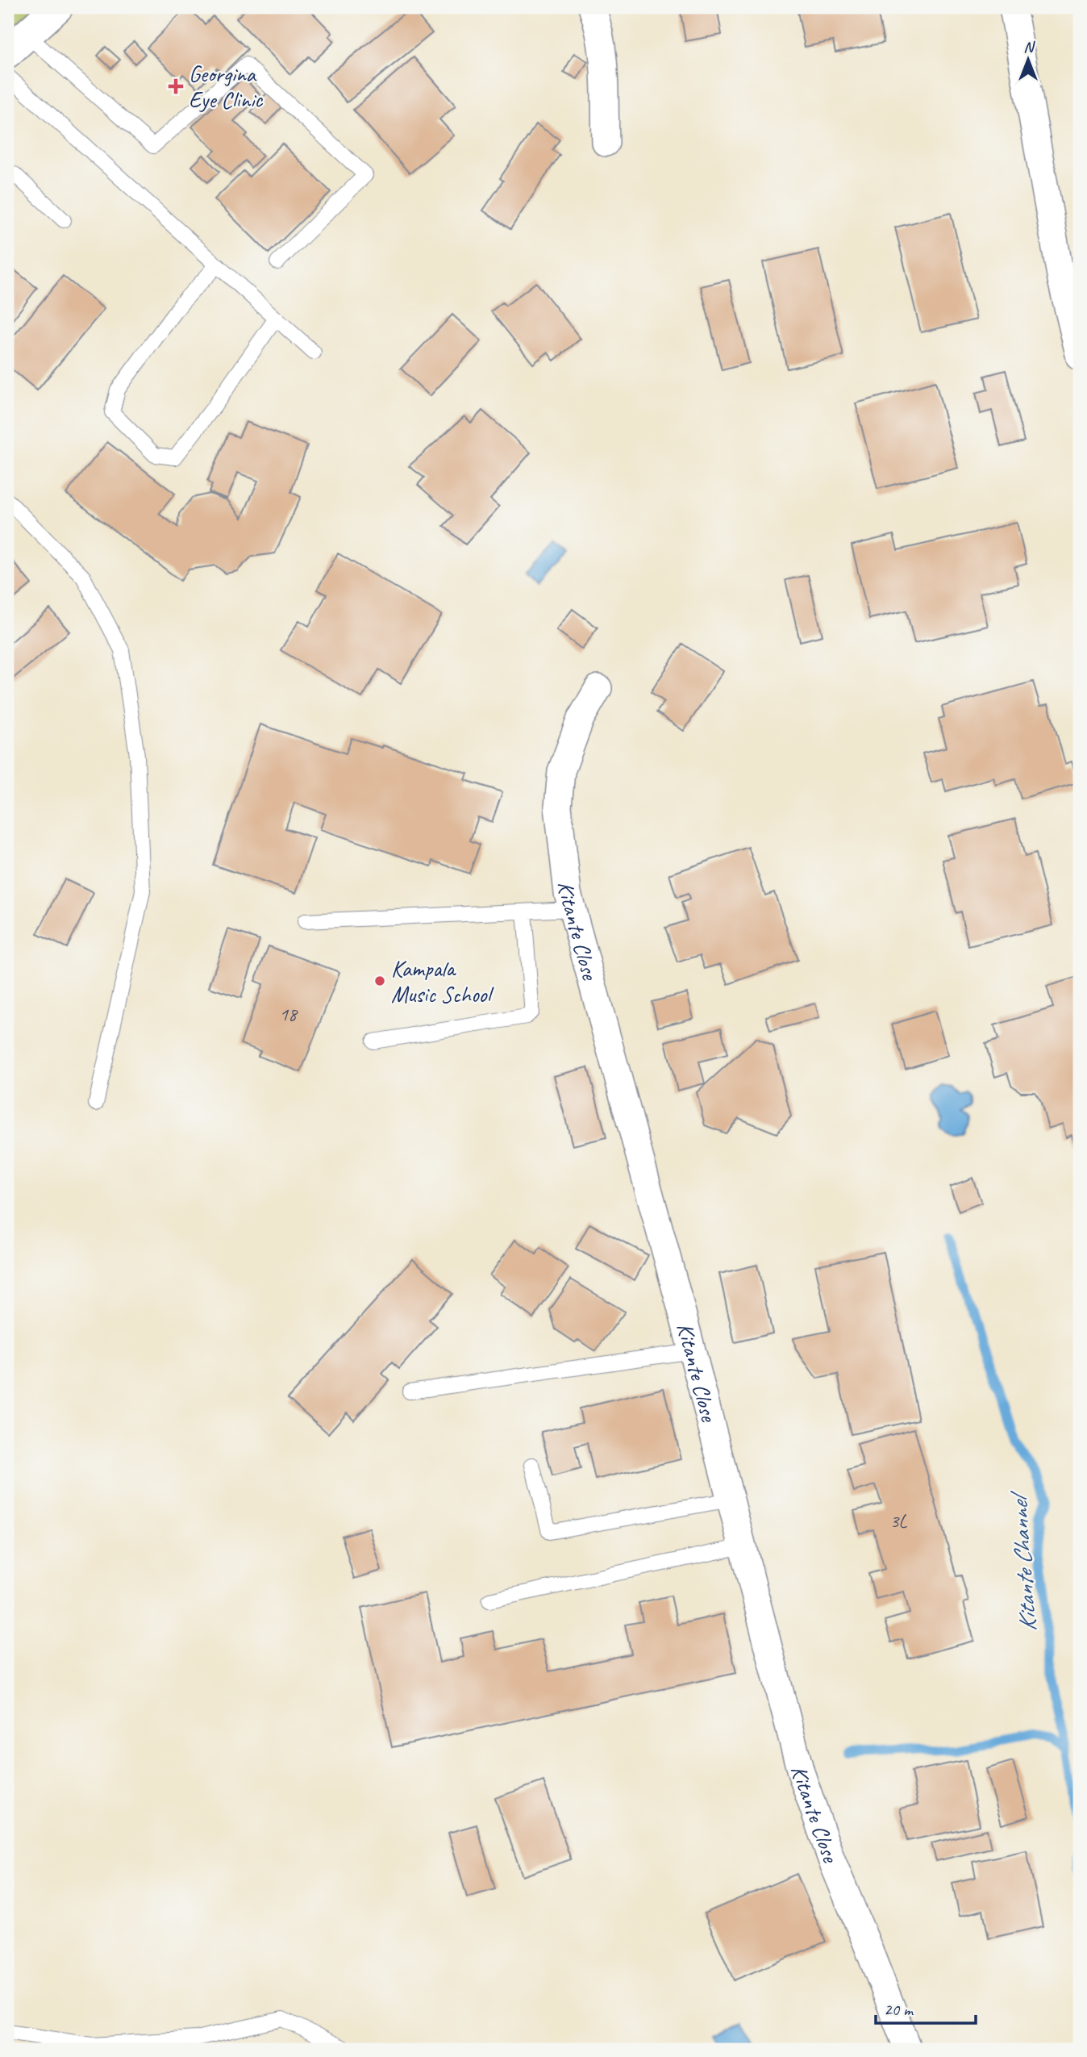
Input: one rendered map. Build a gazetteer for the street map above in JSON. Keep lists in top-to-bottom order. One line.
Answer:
{"streets":{"street":["Kitante Close"]},"water":["Kitante Channel"],"places":{"health":["Georgina Eye Clinic"],"other":["Kampala Music School"]},"house_numbers":["18","3L"],"scale_bar":"20 m","north":"top"}
